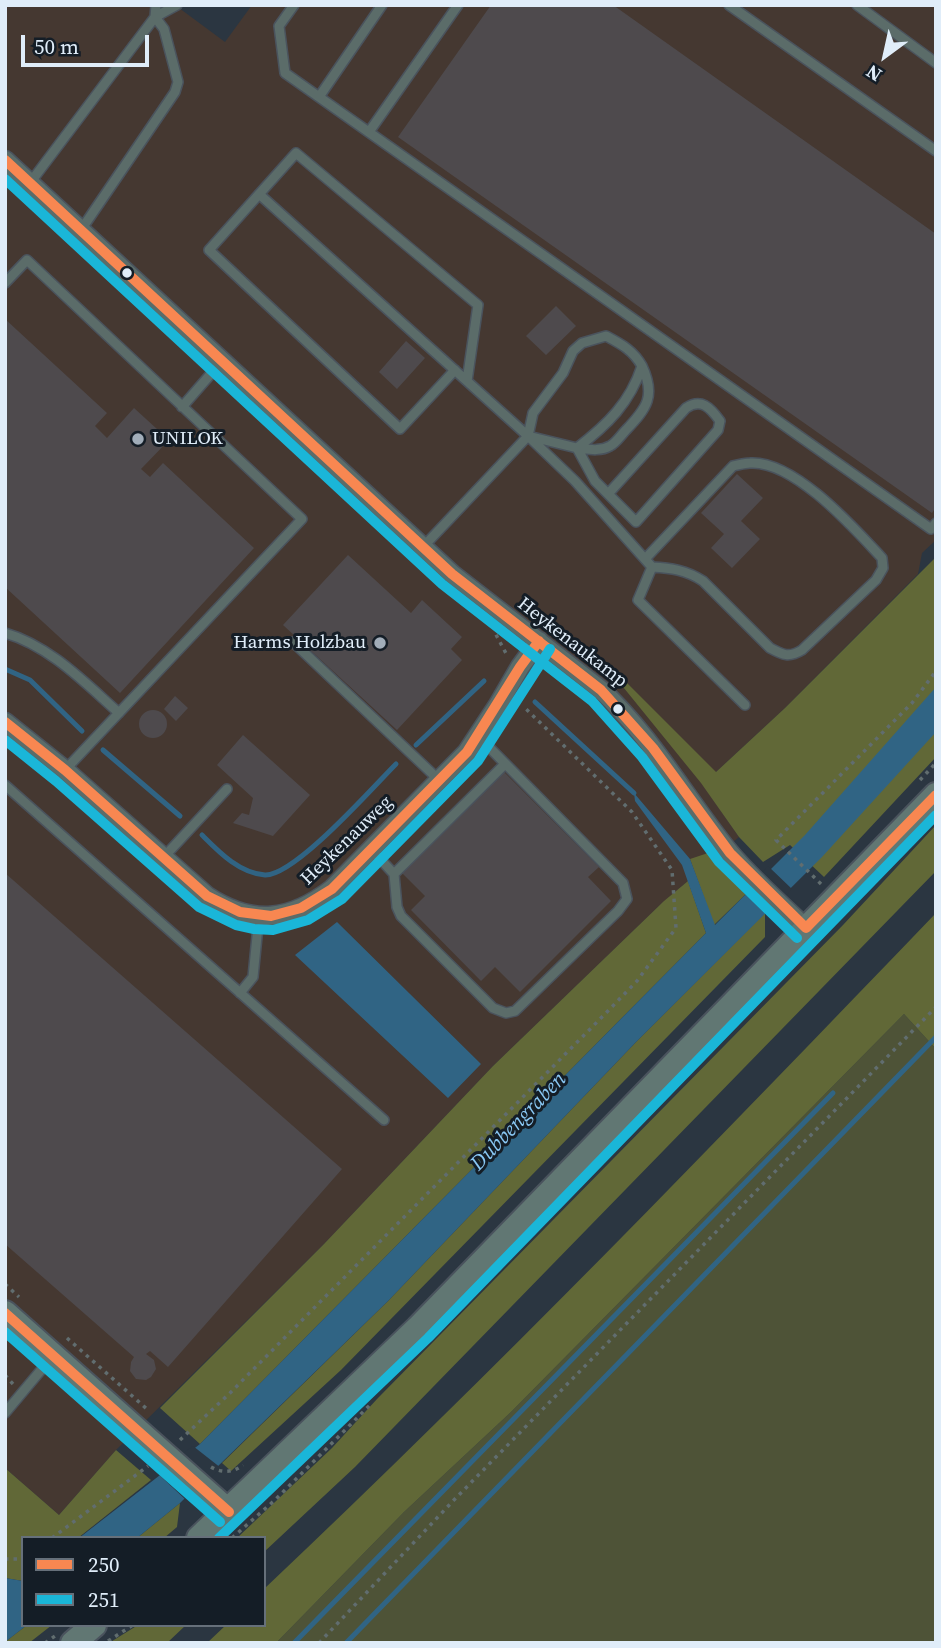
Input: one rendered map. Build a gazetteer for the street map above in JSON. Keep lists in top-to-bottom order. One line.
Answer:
{"streets":{"street":["Heykenaukamp","Heykenauweg"]},"crossings":[["Heykenaukamp","Heykenauweg"]],"water":["Dubbengraben"],"places":["UNILOK","Harms Holzbau"],"lines":["transit line 250","transit line 251"],"legend":["250","251"],"scale_bar":"50 m","north":"bottom left"}
